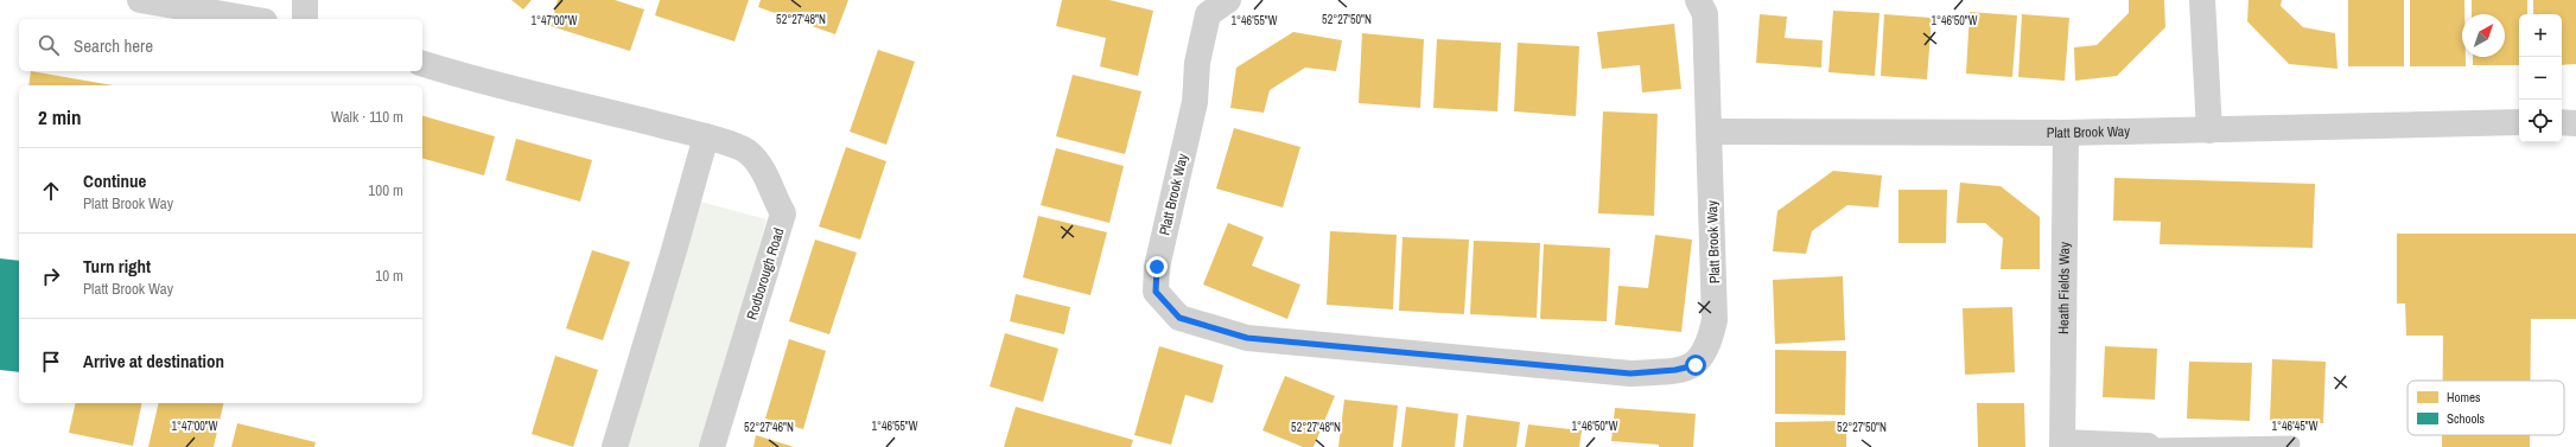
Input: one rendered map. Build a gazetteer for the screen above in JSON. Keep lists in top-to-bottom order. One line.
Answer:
{"streets":{"street":["Platt Brook Way","Rodborough Road","Heath Fields Way"]},"crossings":[["Platt Brook Way","Heath Fields Way"]],"legend":["Homes","Schools"],"north":"top right","page":{"map_buttons":["+","−"],"search":"Search here","heading":["2 min","Walk · 110 m"],"list":[["Continue","Platt Brook Way","100 m"],["Turn right","Platt Brook Way","10 m"],"Arrive at destination"]},"coordinates":["52°27'48\"N","52°27'50\"N","1°47'00\"W","1°46'55\"W","1°46'50\"W","1°46'45\"W","52°27'46\"N"]}
